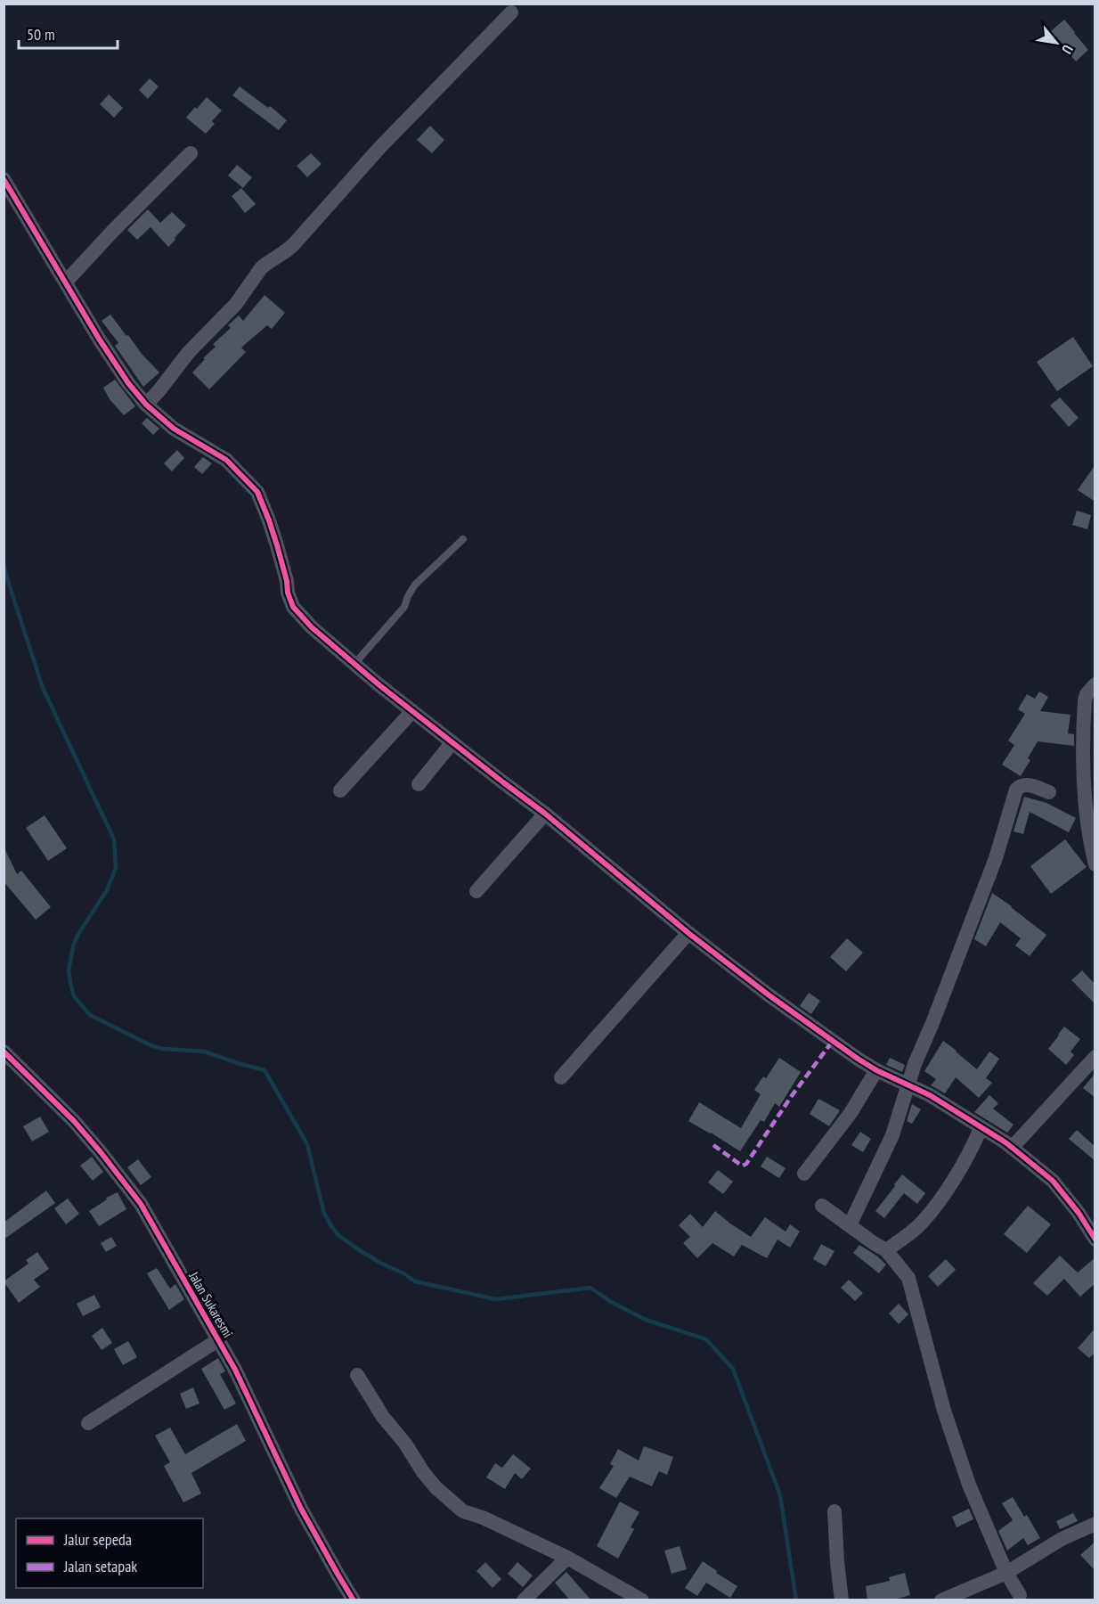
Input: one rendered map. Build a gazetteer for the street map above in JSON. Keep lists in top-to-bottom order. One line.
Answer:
{"streets":{"street":["Jalan Sukaresmi"]},"legend":["Jalur sepeda","Jalan setapak"],"scale_bar":"50 m","north":"bottom right"}
